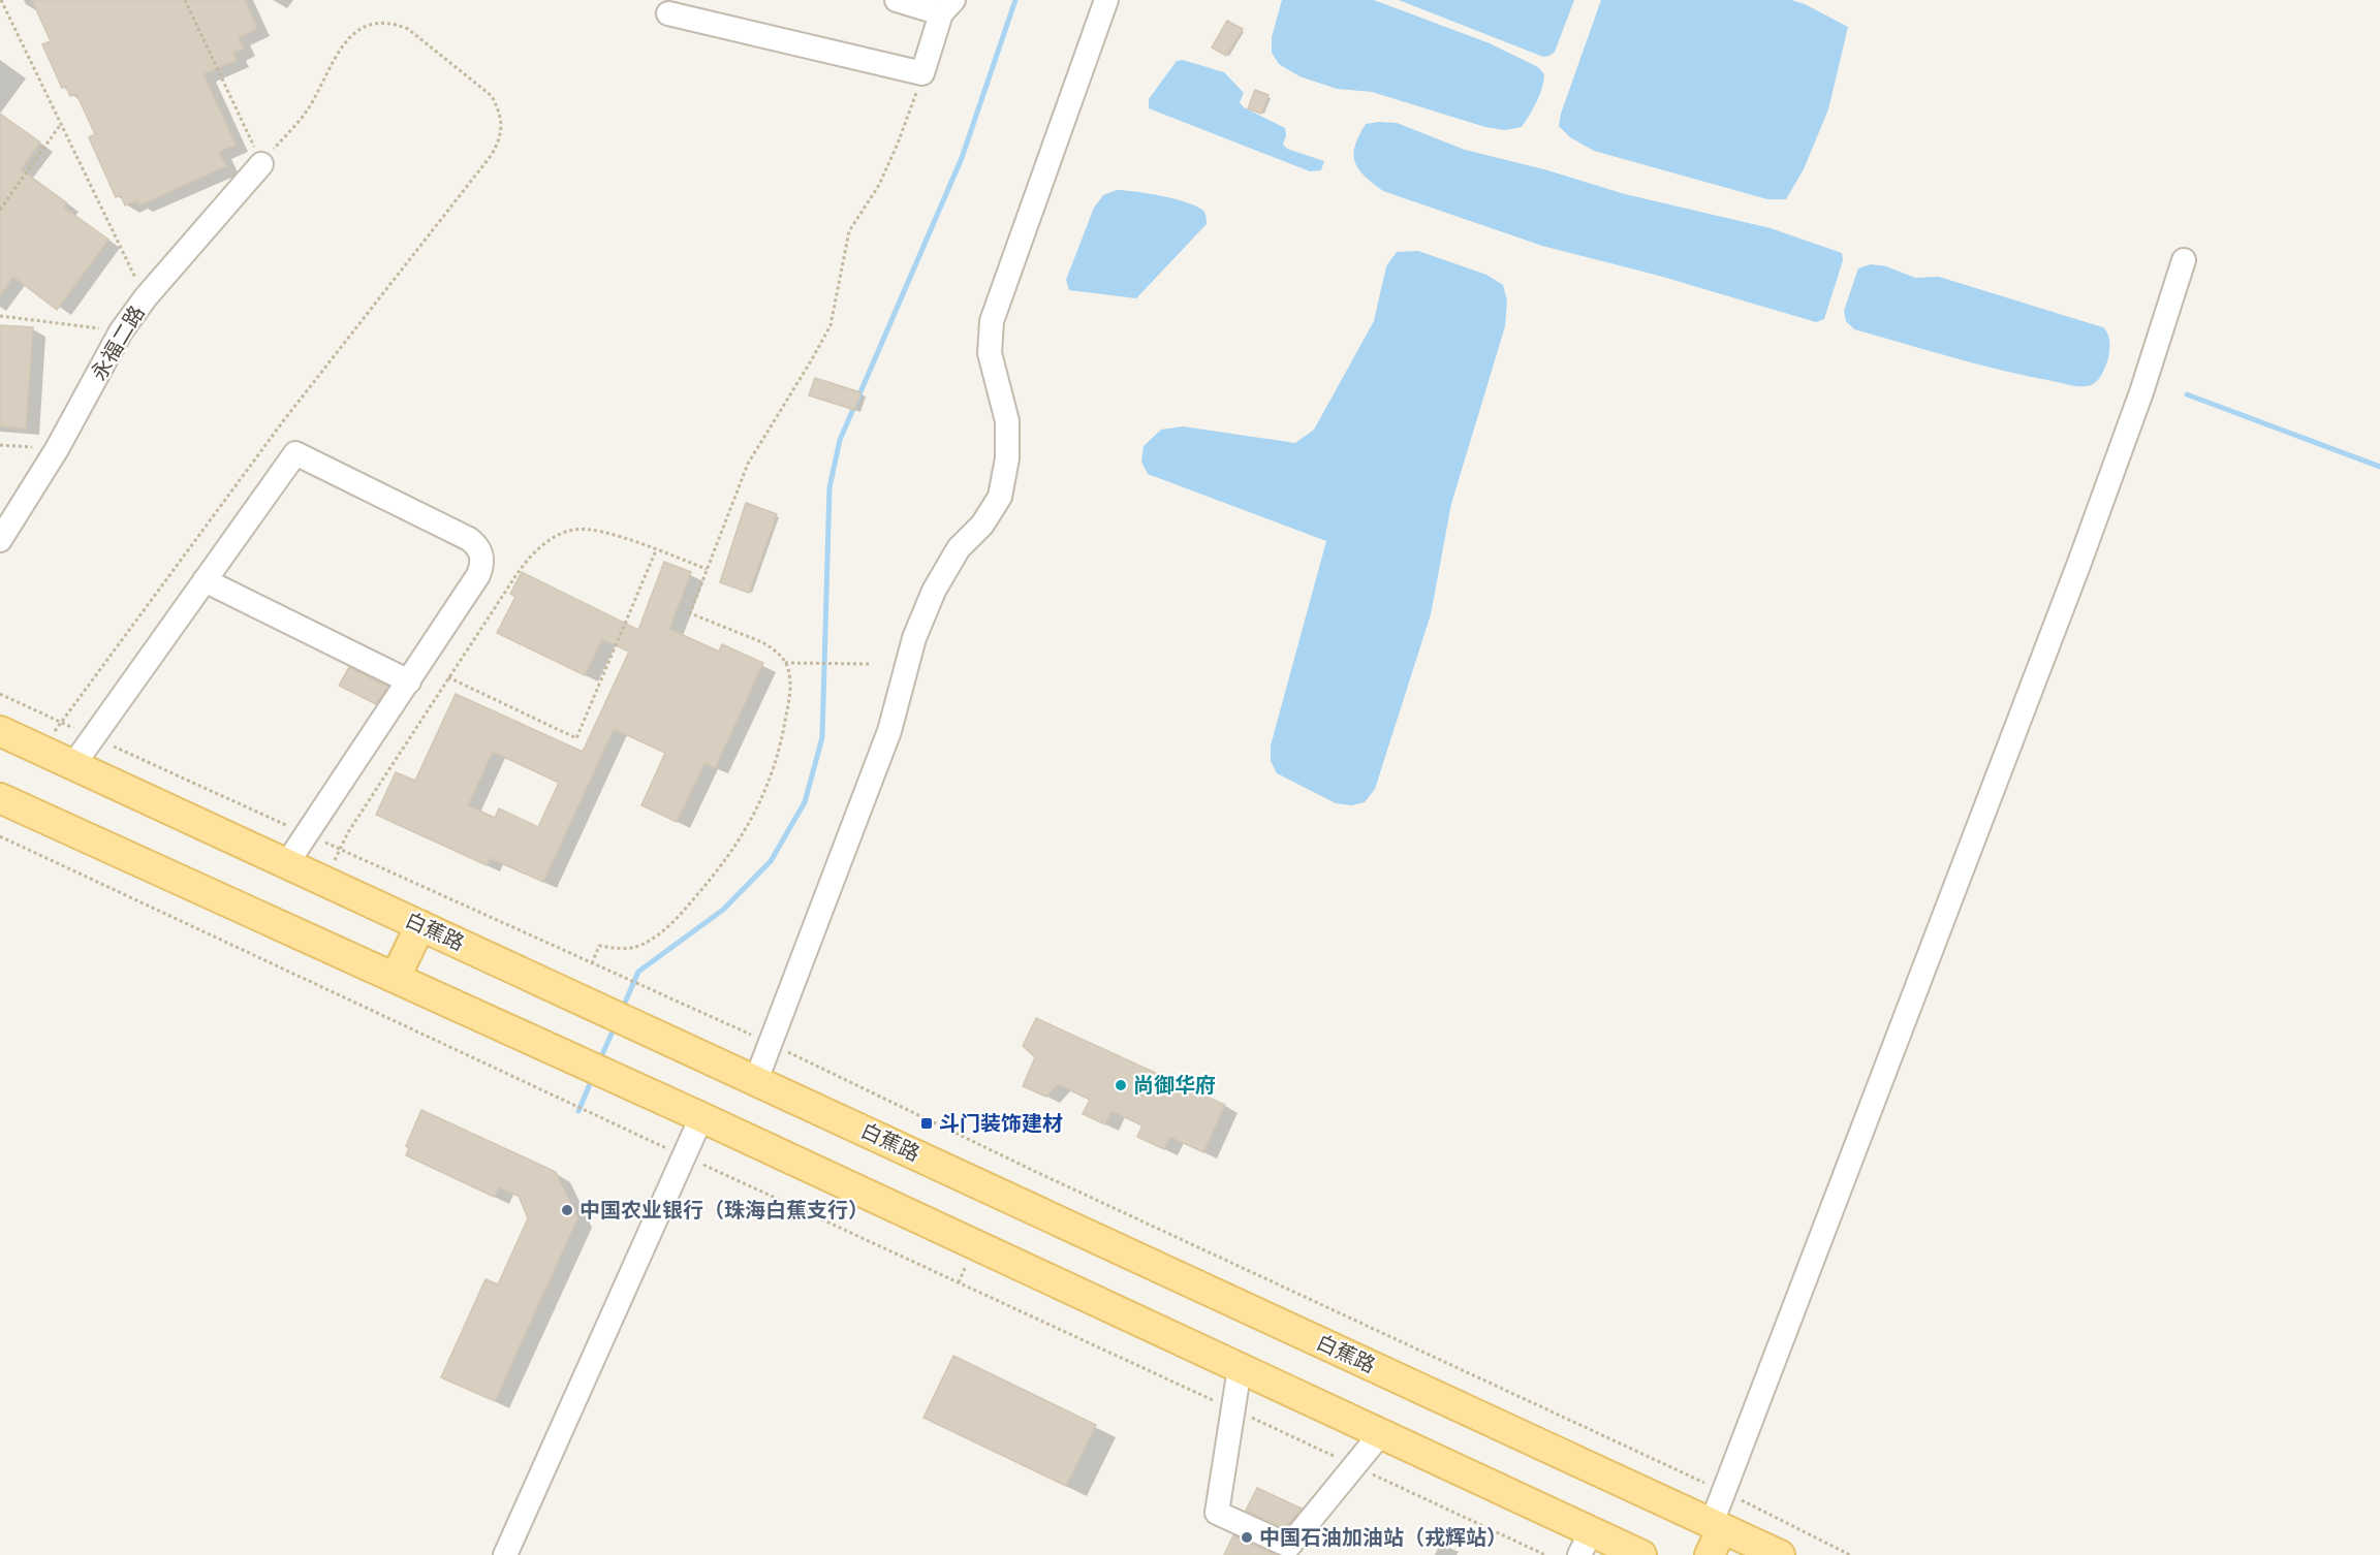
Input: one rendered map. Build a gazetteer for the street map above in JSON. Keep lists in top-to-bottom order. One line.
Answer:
{"streets":{"main road":["白蕉路"],"street":["永福二路"]},"places":{"other":["尚御华府","中国农业银行（珠海白蕉支行）","中国石油加油站（戎辉站）"],"transit":["斗门装饰建材"]}}
